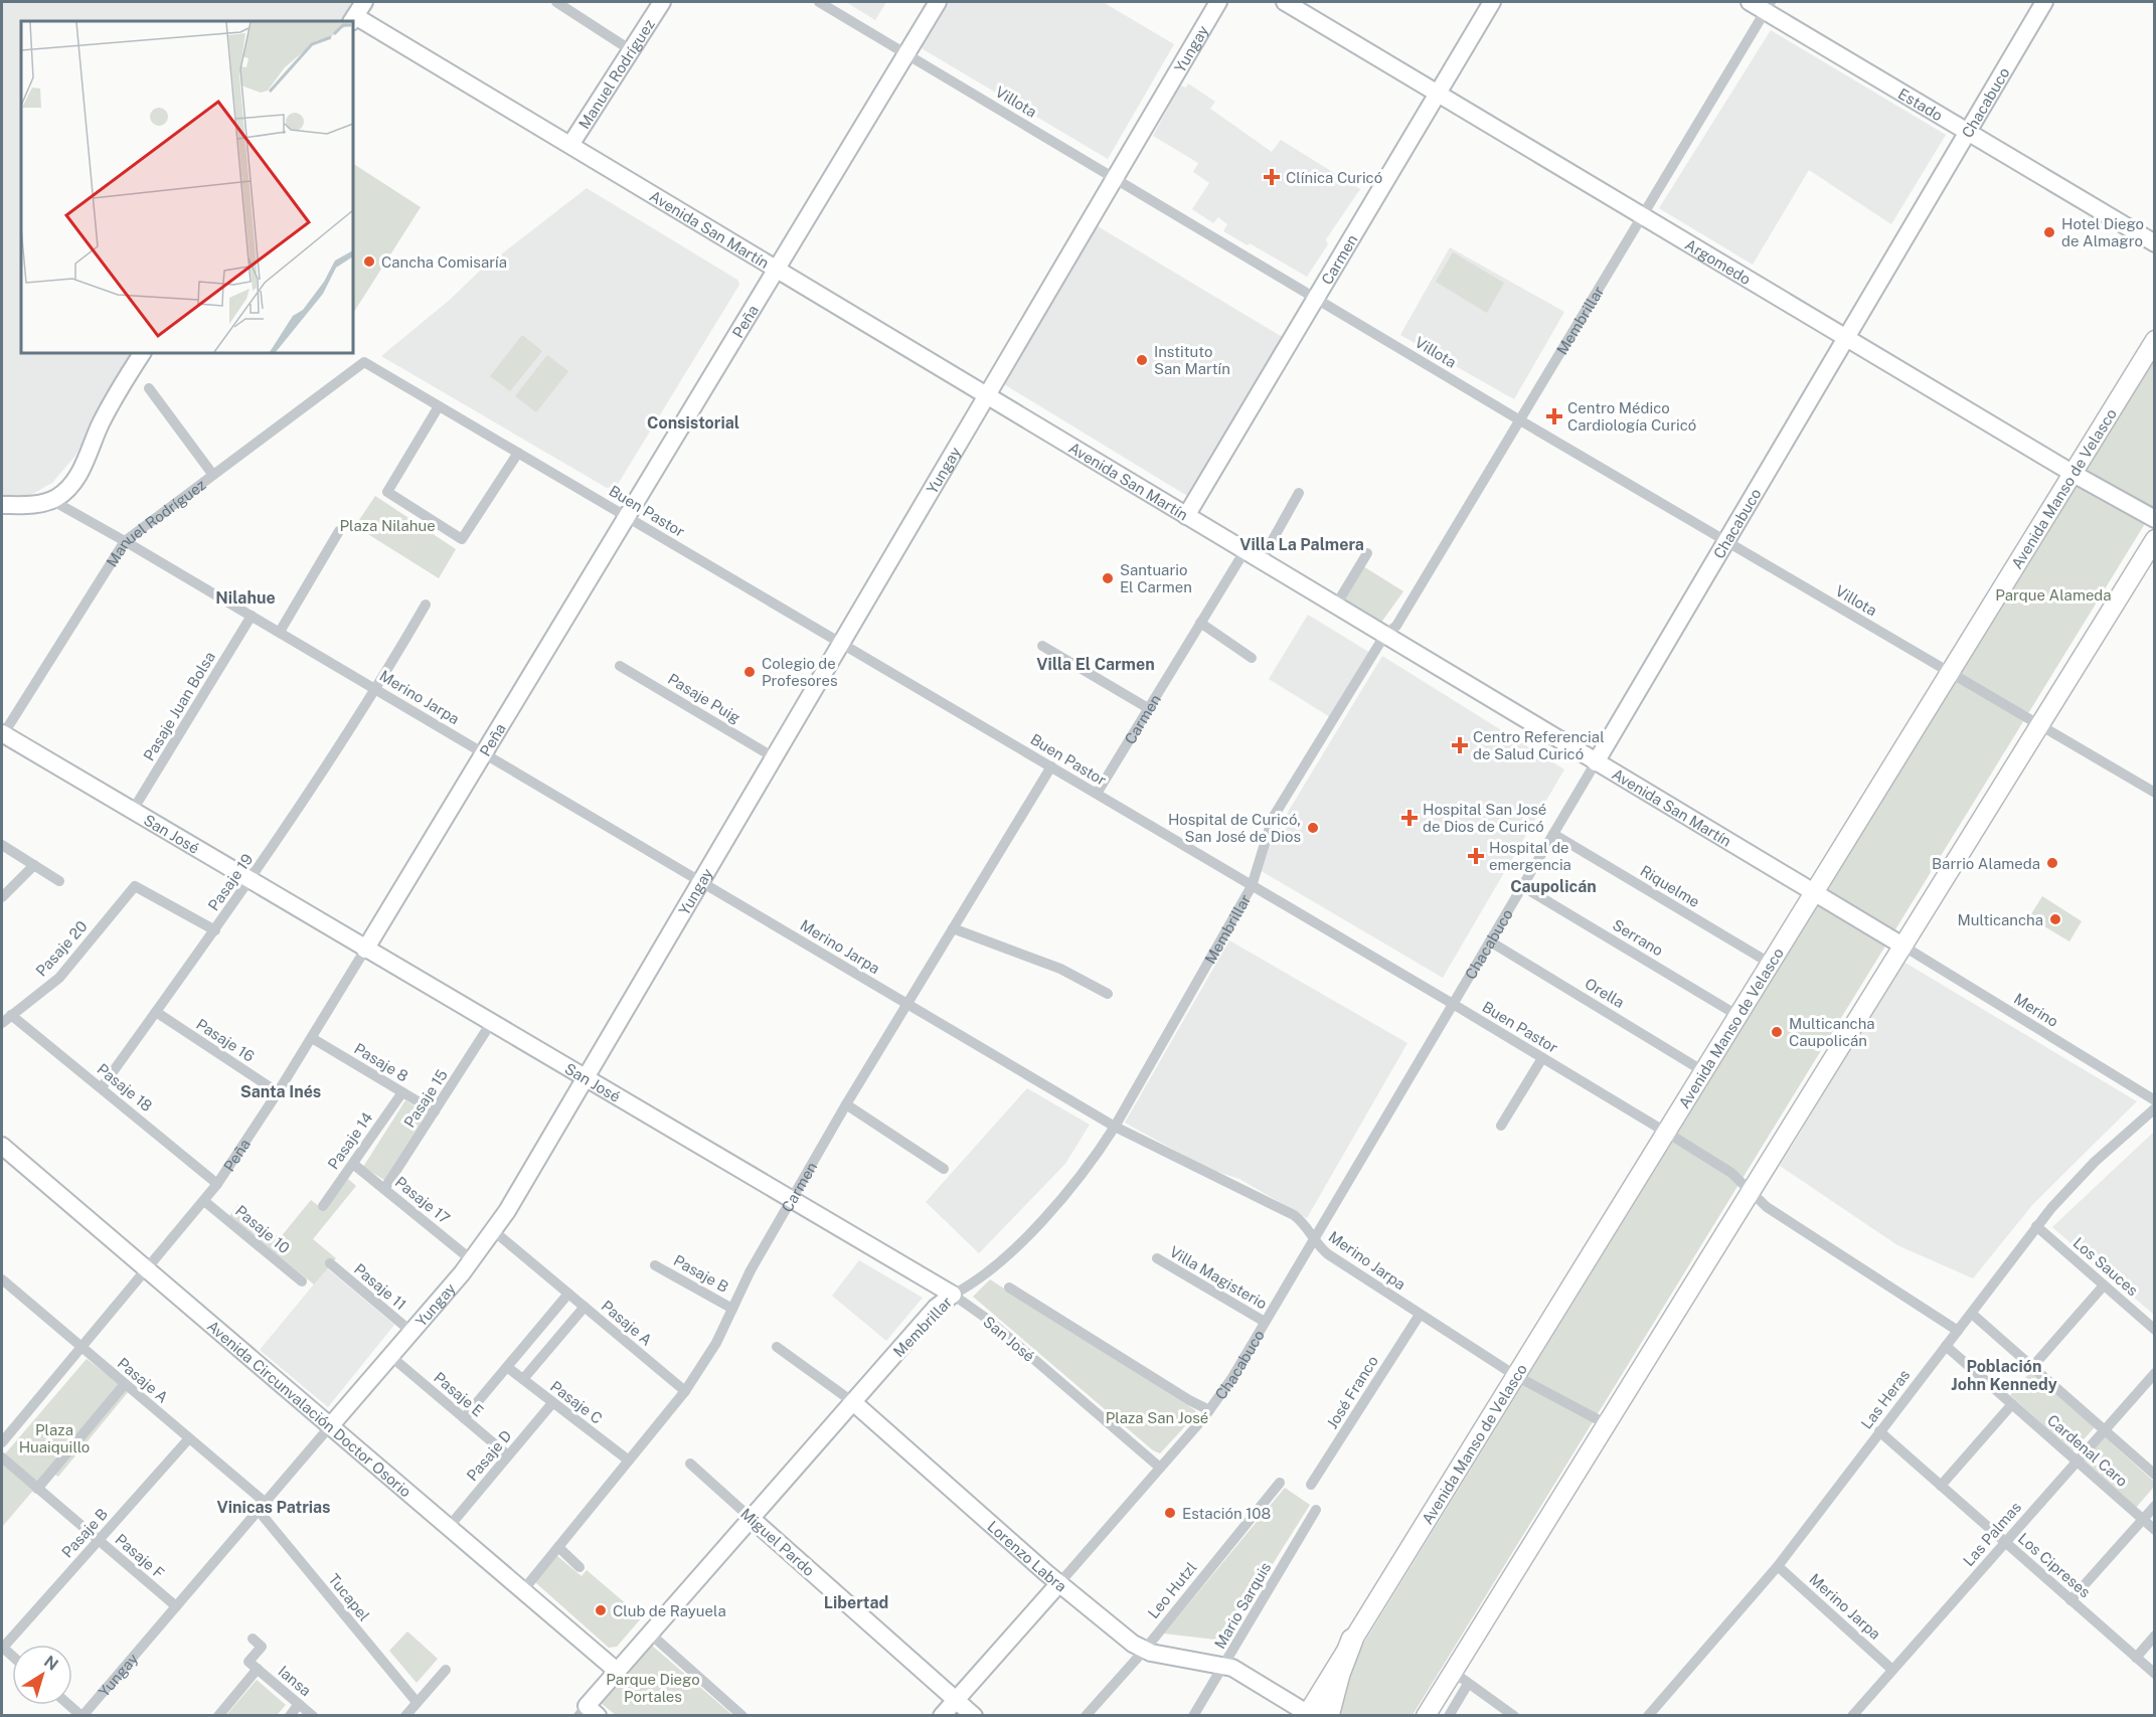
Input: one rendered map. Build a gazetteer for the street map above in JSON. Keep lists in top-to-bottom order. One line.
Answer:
{"streets":{"main road":["Avenida Manso de Velasco"],"street":["Yungay","Manuel Rodríguez","Villota","Chacabuco","Estado","Avenida San Martín","Carmen","Argomedo","Peña","Membrillar","Buen Pastor","Merino Jarpa","Pasaje Puig","Pasaje Juan Bolsa","San José","Pasaje 19","Riquelme","Serrano","Pasaje 20","Orella","Merino","Pasaje 16","Pasaje 8","Pasaje 18","Pasaje 15","Pasaje 14","Pasaje 17","Pasaje 10","Los Sauces","Pasaje B","Villa Magisterio","Pasaje 11","Pasaje A","José Franco","Pasaje E","Las Heras","Pasaje C","Avenida Circunvalación Doctor Osorio","Cardenal Caro","Pasaje D","Las Palmas","Miguel Pardo","Pasaje F","Lorenzo Labra","Los Cipreses","Leo Hutzl","Tucapel","Mario Sarquis","Iansa"]},"crossings":[["Yungay","Villota"],["Yungay","Avenida San Martín"],["Yungay","Buen Pastor"],["Yungay","Merino Jarpa"],["Yungay","Pasaje Puig"],["Yungay","San José"],["Yungay","Pasaje 17"],["Yungay","Pasaje 11"],["Yungay","Pasaje A"],["Yungay","Pasaje E"],["Yungay","Avenida Circunvalación Doctor Osorio"],["Yungay","Pasaje F"],["Yungay","Tucapel"],["Manuel Rodríguez","Avenida San Martín"],["Manuel Rodríguez","Buen Pastor"],["Manuel Rodríguez","Merino Jarpa"],["Manuel Rodríguez","San José"],["Villota","Chacabuco"],["Villota","Carmen"],["Villota","Peña"],["Villota","Membrillar"],["Villota","Avenida Manso de Velasco"],["Chacabuco","Estado"],["Chacabuco","Avenida San Martín"],["Chacabuco","Argomedo"],["Chacabuco","Buen Pastor"],["Chacabuco","Merino Jarpa"],["Chacabuco","San José"],["Chacabuco","Riquelme"],["Chacabuco","Serrano"],["Chacabuco","Orella"],["Chacabuco","Villa Magisterio"],["Chacabuco","Miguel Pardo"],["Chacabuco","Lorenzo Labra"],["Estado","Membrillar"],["Avenida San Martín","Carmen"],["Avenida San Martín","Peña"],["Avenida San Martín","Membrillar"],["Avenida San Martín","Avenida Manso de Velasco"],["Avenida San Martín","Merino"],["Carmen","Argomedo"],["Carmen","Buen Pastor"],["Carmen","Merino Jarpa"],["Carmen","San José"],["Carmen","Pasaje B"],["Carmen","Pasaje A"],["Carmen","Pasaje C"],["Carmen","Avenida Circunvalación Doctor Osorio"],["Argomedo","Membrillar"],["Argomedo","Avenida Manso de Velasco"],["Peña","Buen Pastor"],["Peña","Merino Jarpa"],["Peña","San José"],["Peña","Pasaje 16"],["Peña","Pasaje 8"],["Peña","Pasaje 18"],["Peña","Pasaje 10"],["Peña","Pasaje A"],["Peña","Avenida Circunvalación Doctor Osorio"],["Membrillar","Buen Pastor"],["Membrillar","Merino Jarpa"],["Membrillar","San José"],["Membrillar","Avenida Circunvalación Doctor Osorio"],["Membrillar","Miguel Pardo"],["Membrillar","Lorenzo Labra"],["Avenida Manso de Velasco","Buen Pastor"],["Avenida Manso de Velasco","Merino Jarpa"],["Avenida Manso de Velasco","Riquelme"],["Avenida Manso de Velasco","Serrano"],["Avenida Manso de Velasco","Orella"],["Merino Jarpa","Pasaje Juan Bolsa"],["Merino Jarpa","Pasaje 19"],["Merino Jarpa","José Franco"],["Merino Jarpa","Las Heras"],["Merino Jarpa","Las Palmas"],["Pasaje Juan Bolsa","San José"],["San José","Pasaje 19"],["San José","Pasaje 15"],["Pasaje 19","Pasaje 20"],["Pasaje 19","Pasaje 16"],["Pasaje 19","Pasaje 18"],["Pasaje 20","Pasaje 18"],["Pasaje 8","Pasaje 15"],["Pasaje 8","Pasaje 14"],["Pasaje 15","Pasaje 17"],["Pasaje 14","Pasaje 17"],["Los Sauces","Las Heras"],["Pasaje B","Pasaje A"],["Pasaje B","Pasaje F"],["Pasaje A","Tucapel"],["Pasaje E","Pasaje D"],["Las Heras","Cardenal Caro"],["Las Heras","Los Cipreses"],["Pasaje C","Pasaje D"],["Avenida Circunvalación Doctor Osorio","Pasaje D"],["Cardenal Caro","Las Palmas"],["Las Palmas","Los Cipreses"],["Lorenzo Labra","Leo Hutzl"],["Lorenzo Labra","Mario Sarquis"]],"districts":["Consistorial","Villa La Palmera","Nilahue","Villa El Carmen","Caupolicán","Santa Inés","Población John Kennedy","Vinicas Patrias","Libertad"],"parks":["Plaza Nilahue","Parque Alameda","Plaza San José","Plaza Huaiquillo","Parque Diego Portales"],"places":{"health":["Clínica Curicó","Centro Médico Cardiología Curicó","Centro Referencial de Salud Curicó","Hospital San José de Dios de Curicó","Hospital de emergencia"],"other":["Hotel Diego de Almagro","Cancha Comisaría","Instituto San Martín","Santuario El Carmen","Colegio de Profesores","Hospital de Curicó, San José de Dios","Barrio Alameda","Multicancha","Multicancha Caupolicán","Estación 108","Club de Rayuela"]},"north":"top right"}
